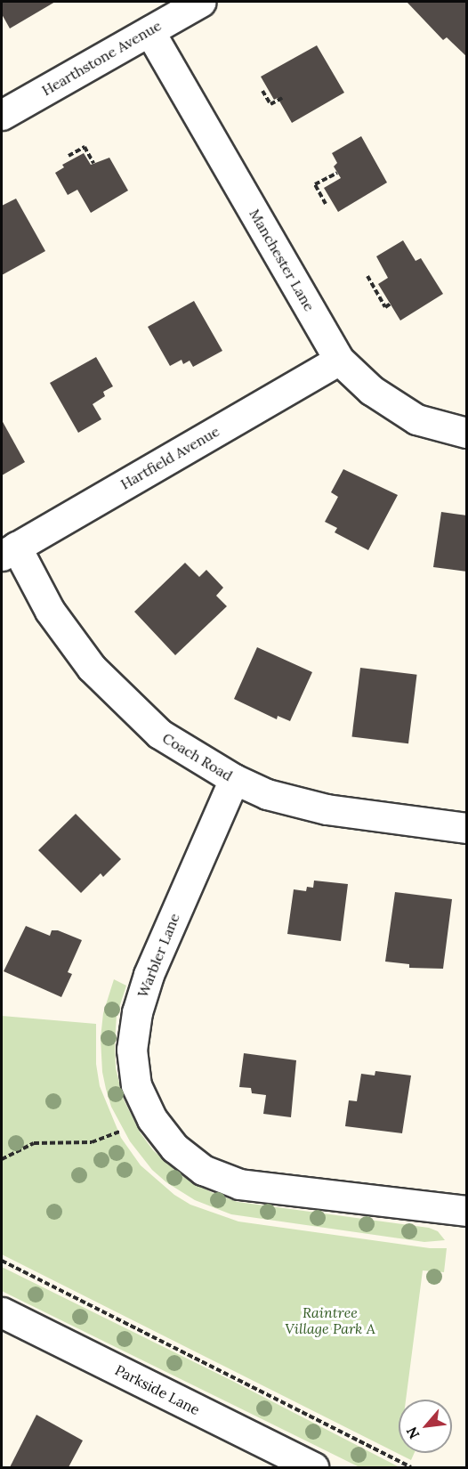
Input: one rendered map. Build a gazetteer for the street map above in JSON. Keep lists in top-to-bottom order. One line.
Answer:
{"streets":{"street":["Hearthstone Avenue","Manchester Lane","Hartfield Avenue","Coach Road","Warbler Lane","Parkside Lane"]},"crossings":[["Hearthstone Avenue","Manchester Lane"],["Manchester Lane","Hartfield Avenue"],["Hartfield Avenue","Coach Road"],["Coach Road","Warbler Lane"]],"parks":["Raintree Village Park A"],"north":"bottom left"}
